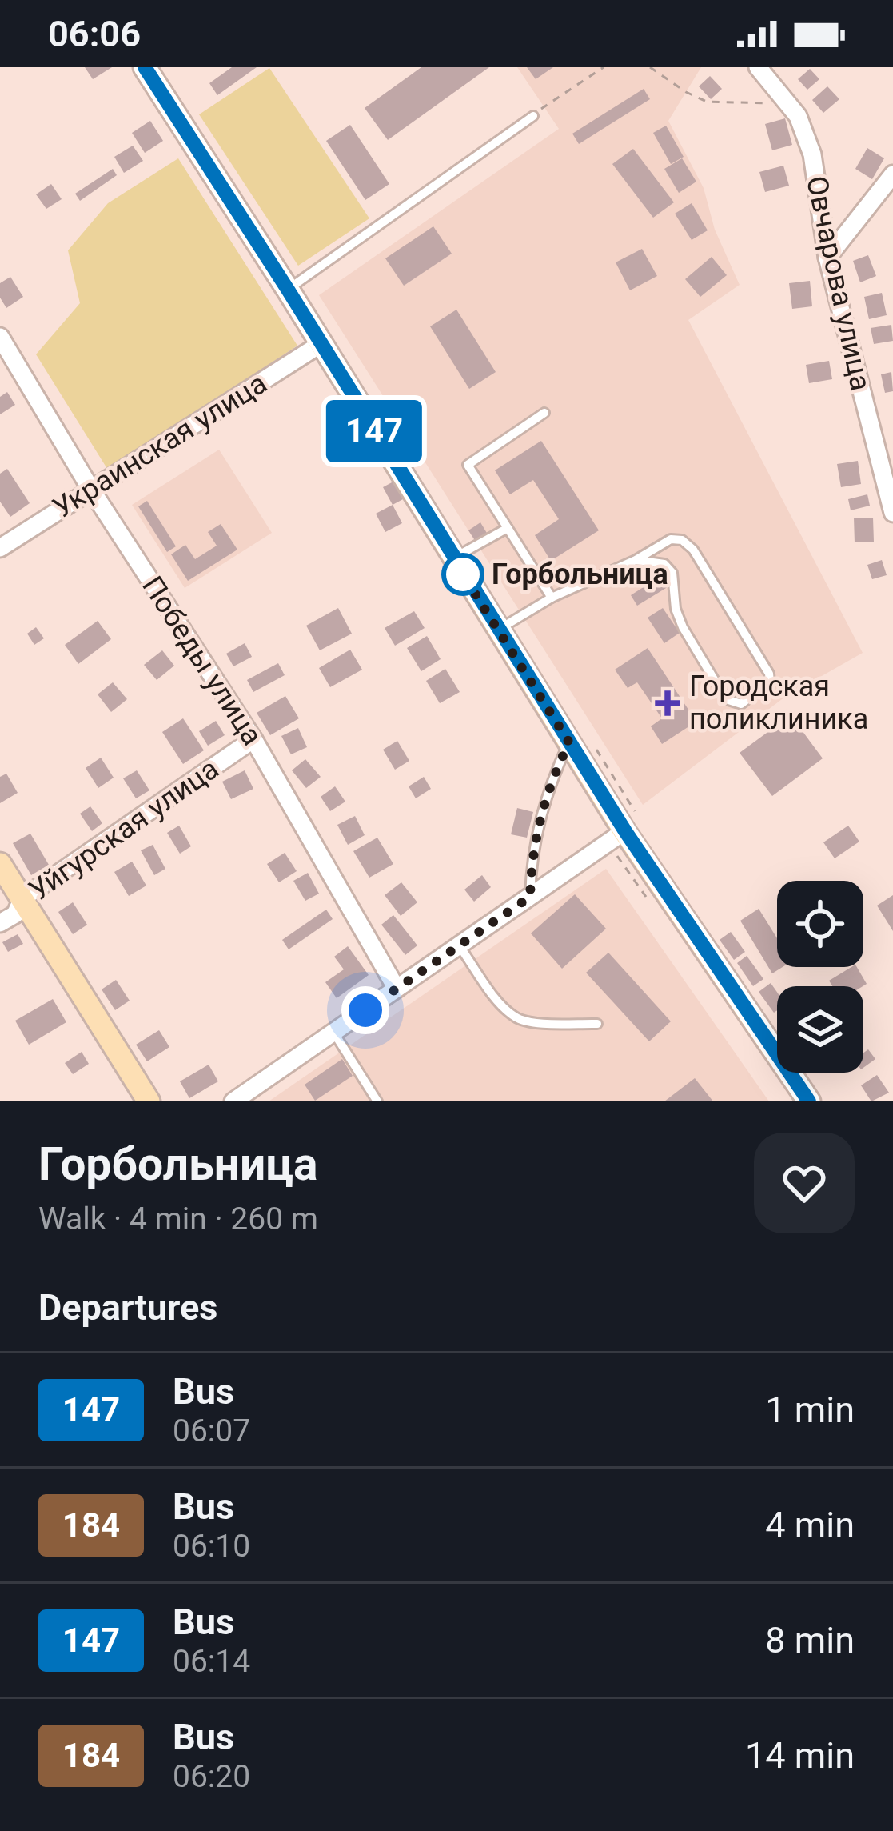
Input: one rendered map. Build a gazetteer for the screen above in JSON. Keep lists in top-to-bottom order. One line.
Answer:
{"streets":{"street":["Овчарова улица","Украинская улица","Победы улица","Уйгурская улица"]},"crossings":[["Украинская улица","Победы улица"],["Победы улица","Уйгурская улица"]],"places":{"other":["Горбольница"],"health":["Городская поликлиника"]},"lines":["bus line 147"],"page":{"status":"06:06","on_map":"147","heading":[["Горбольница","Walk · 4 min · 260 m"],"Departures"],"list":[{"mark":"147","name":"Bus","note":"06:07","value":"1 min"},{"mark":"184","name":"Bus","note":"06:10","value":"4 min"},{"mark":"147","name":"Bus","note":"06:14","value":"8 min"},{"mark":"184","name":"Bus","note":"06:20","value":"14 min"}]}}
